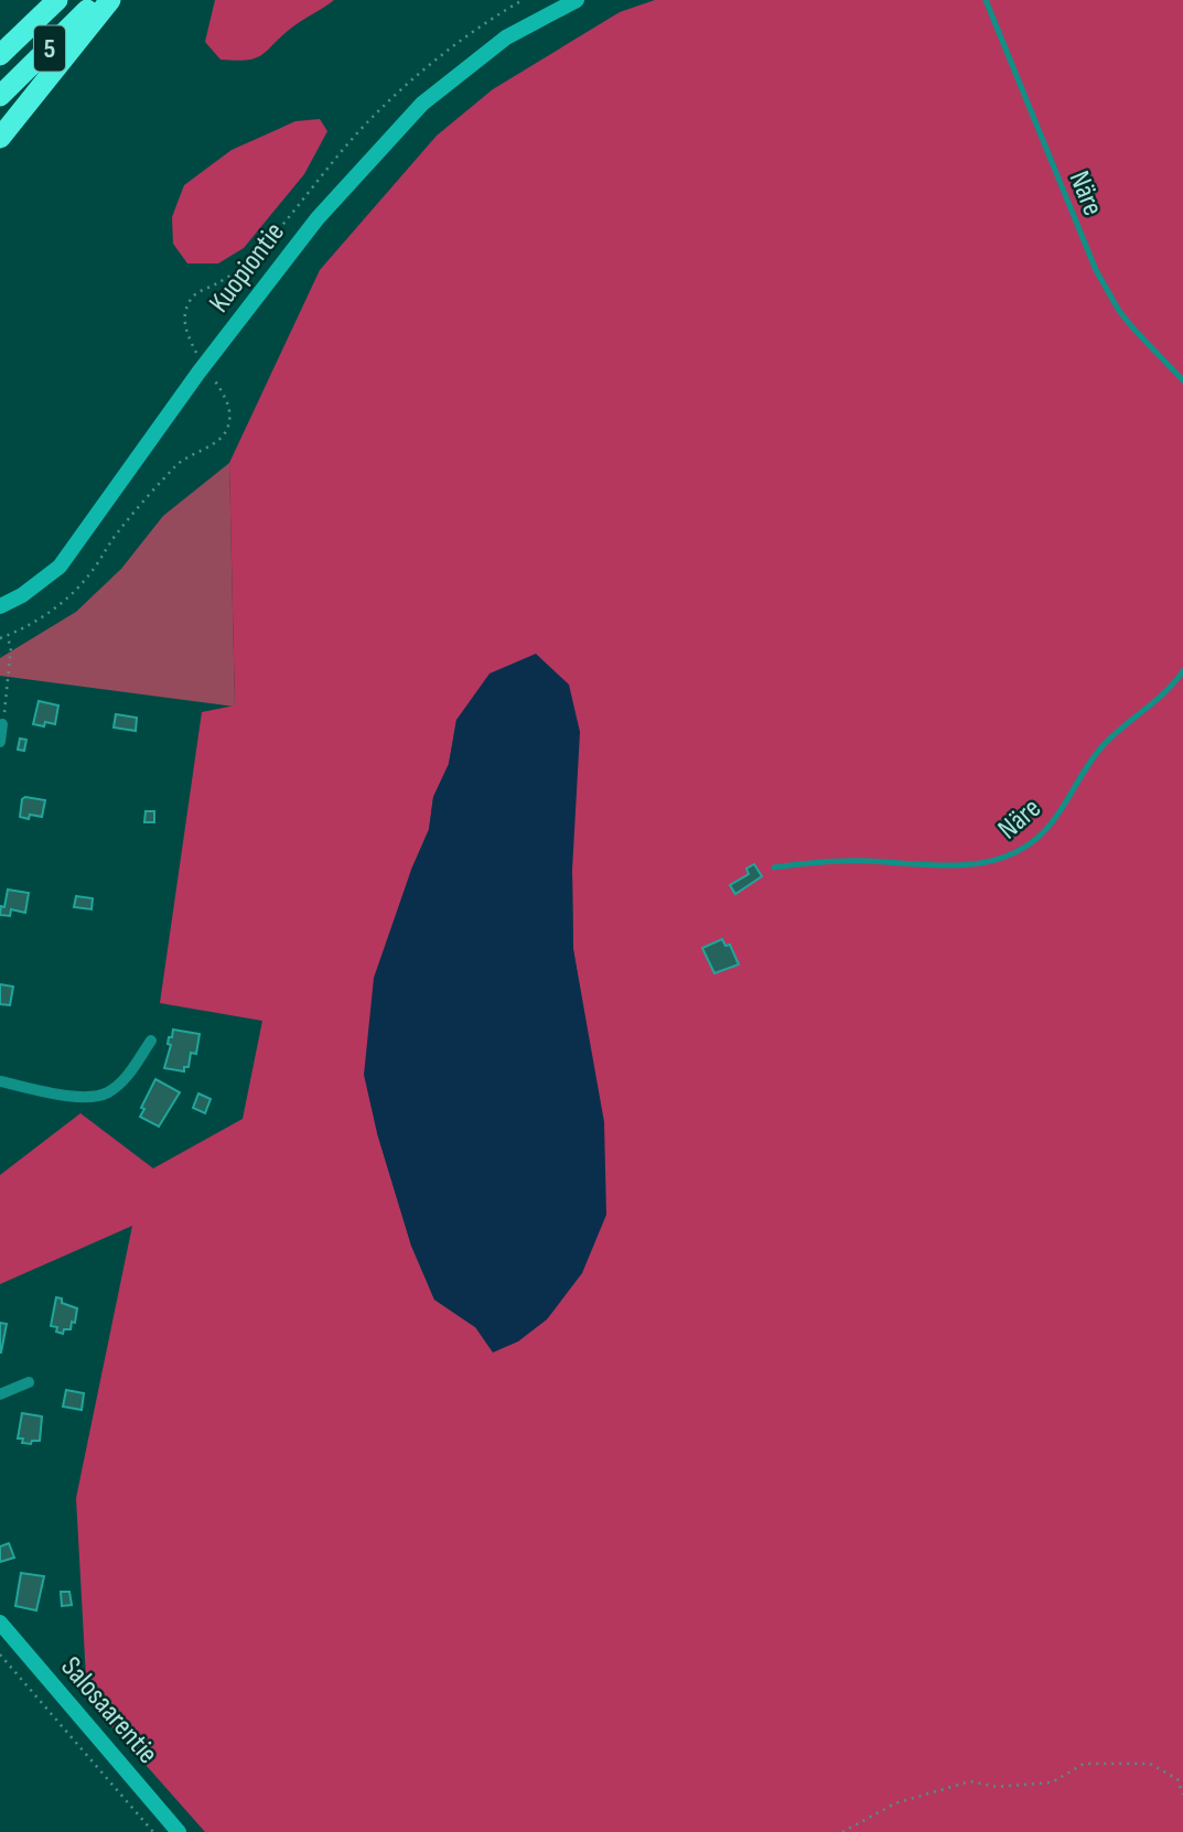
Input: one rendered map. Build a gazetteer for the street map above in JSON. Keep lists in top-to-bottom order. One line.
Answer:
{"streets":{"highway":["5"],"street":["Kuopiontie","Salosaarentie"],"lane":["Näre"]}}
